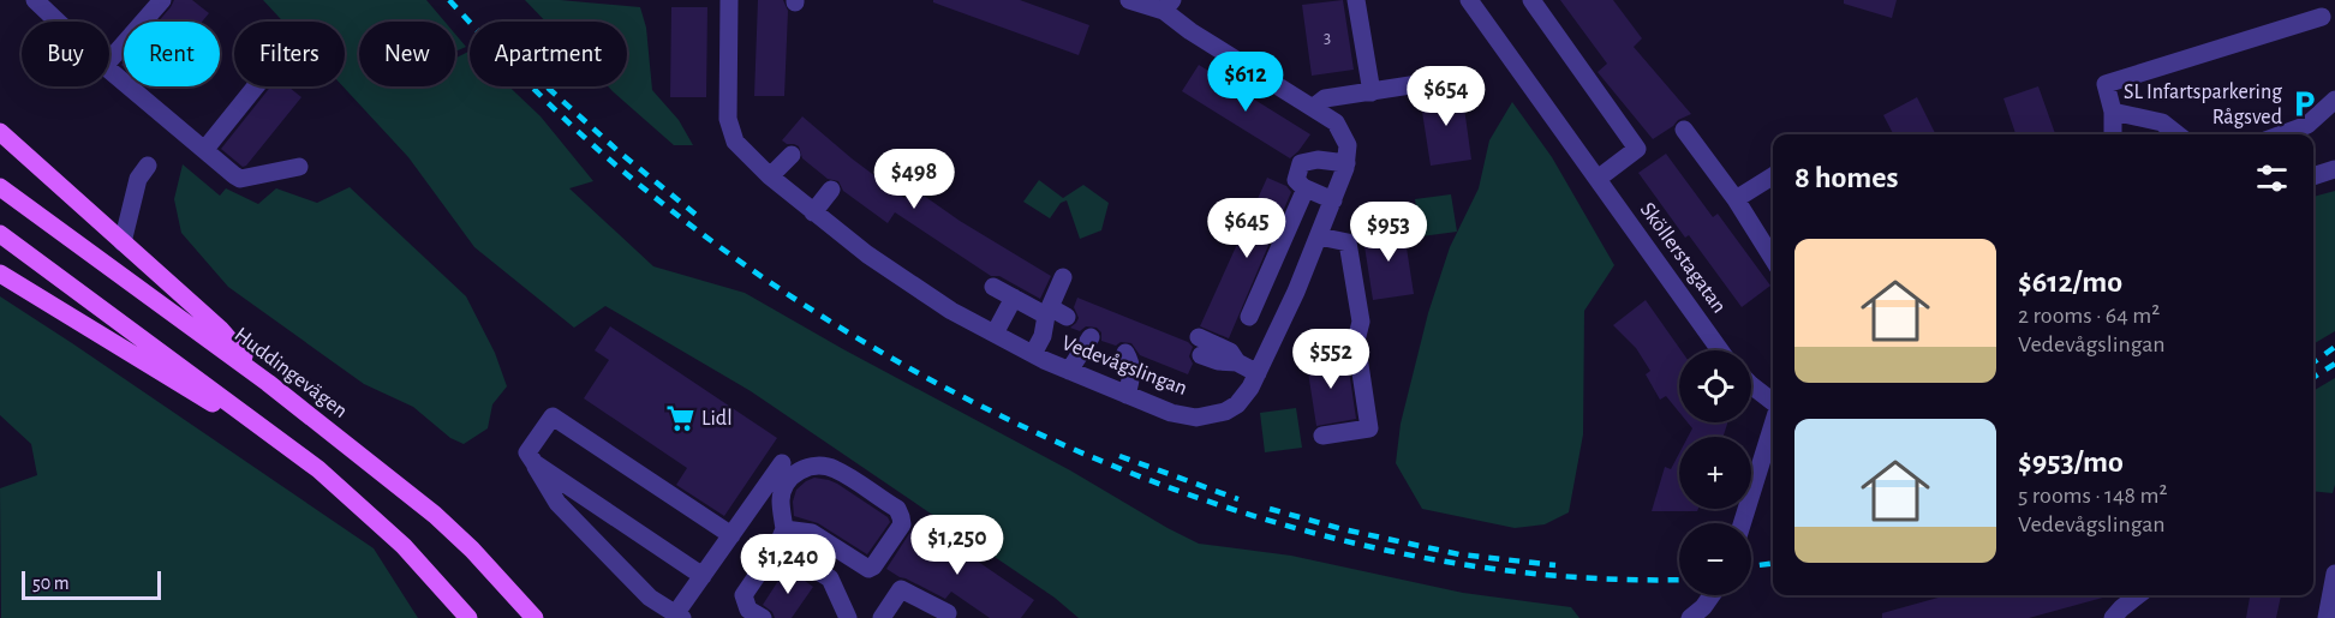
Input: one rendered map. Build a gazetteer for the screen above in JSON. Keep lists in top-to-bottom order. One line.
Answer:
{"streets":{"main road":["Huddingevägen"],"street":["Sköllerstagatan","Vedevågslingan"]},"places":{"parking":["SL Infartsparkering Rågsved"],"supermarket":["Lidl"]},"house_numbers":["3"],"scale_bar":"50 m","page":{"chip":["Buy","Rent","Filters","New","Apartment"],"price":["$612","$654","$498","$645","$953","$552","$1,250","$1,240"],"heading":"8 homes","list":[{"name":"$612/mo","note":"2 rooms · 64 m² · Vedevågslingan"},{"name":"$953/mo","note":"5 rooms · 148 m² · Vedevågslingan"}],"map_buttons":["+","−"],"scale":"50 m"}}
